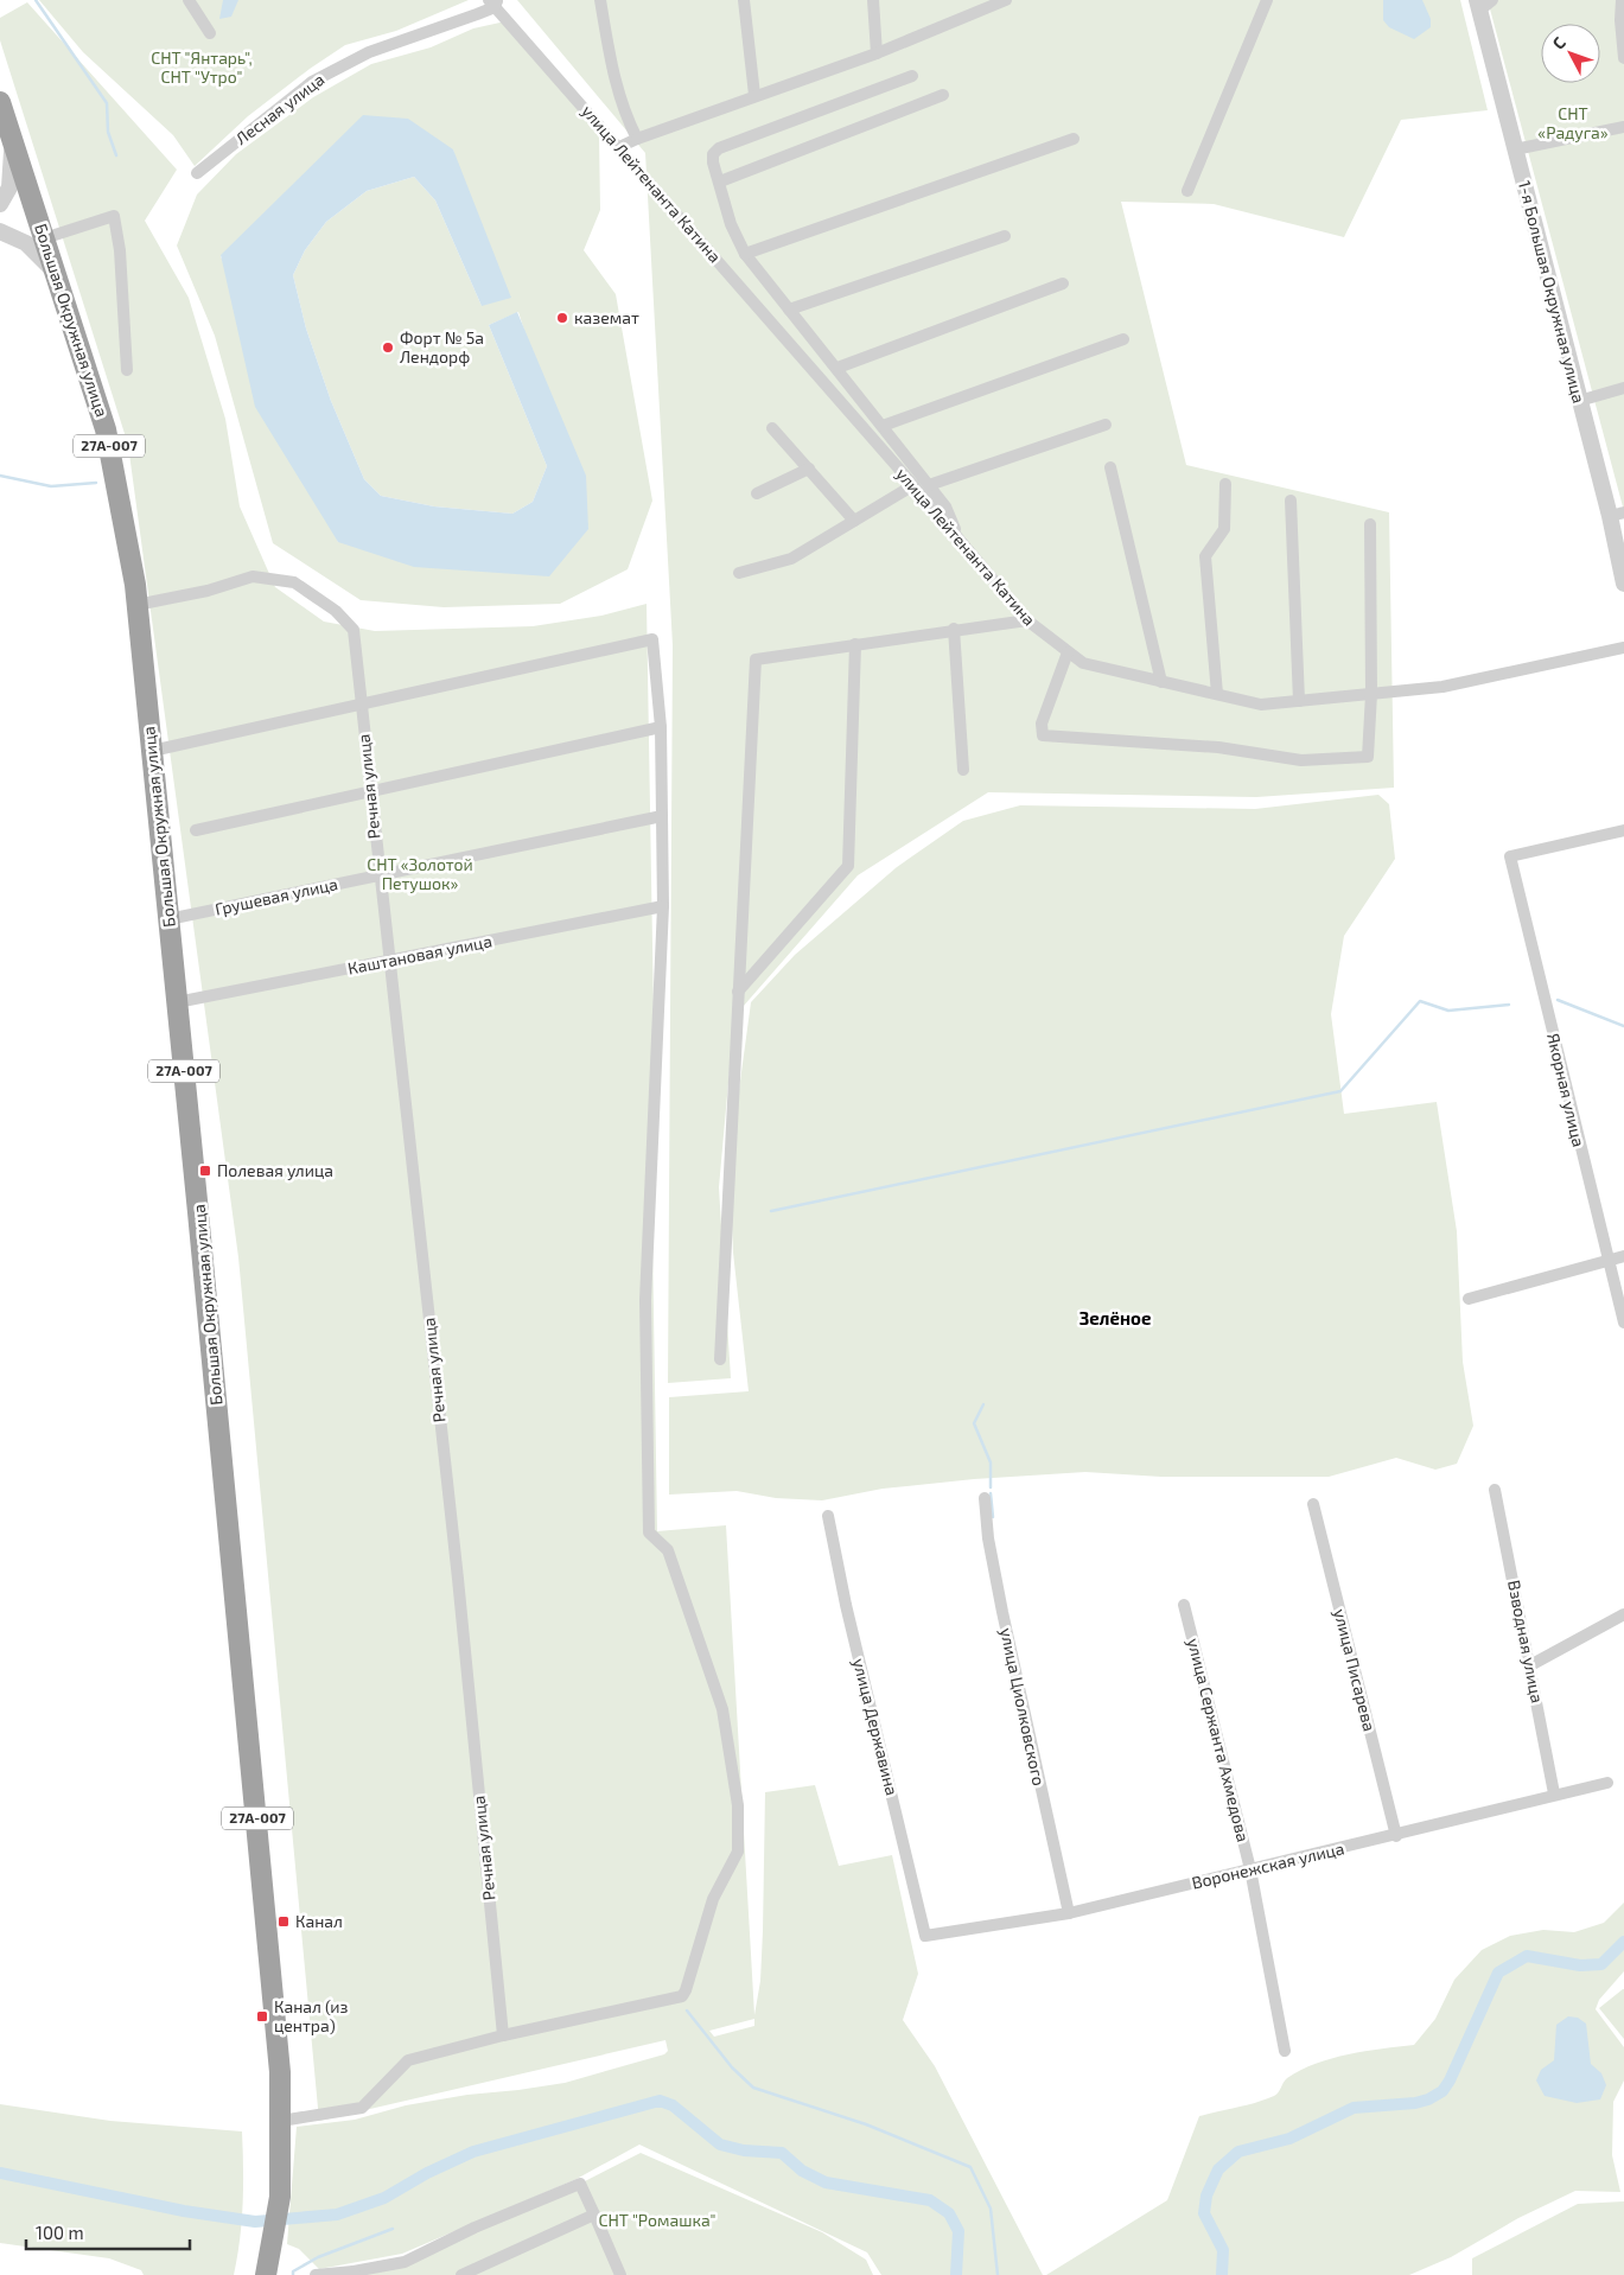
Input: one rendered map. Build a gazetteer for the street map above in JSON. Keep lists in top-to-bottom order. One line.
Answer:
{"streets":{"highway":["Большая Окружная улица","27А-007"],"street":["Лесная улица","улица Лейтенанта Катина","1-я Большая Окружная улица","Речная улица","Грушевая улица","Каштановая улица","Якорная улица","Взводная улица","улица Писарева","улица Циолковского","улица Державина","улица Сержанта Ахмедова","Воронежская улица"]},"crossings":[["Лесная улица","улица Лейтенанта Катина"],["Большая Окружная улица","Речная улица"],["Большая Окружная улица","Грушевая улица"],["Большая Окружная улица","Каштановая улица"],["Речная улица","Грушевая улица"],["Речная улица","Каштановая улица"],["Взводная улица","Воронежская улица"],["улица Писарева","Воронежская улица"],["улица Циолковского","Воронежская улица"],["улица Державина","Воронежская улица"],["улица Сержанта Ахмедова","Воронежская улица"]],"districts":["Зелёное"],"parks":["СНТ \"Янтарь\", СНТ \"Утро\"","СНТ «Радуга»","СНТ «Золотой Петушок»","СНТ \"Ромашка\""],"places":{"other":["каземат","Форт № 5а Лендорф"],"transit":["Полевая улица","Канал","Канал (из центра)"]},"scale_bar":"100 m","north":"top left"}
